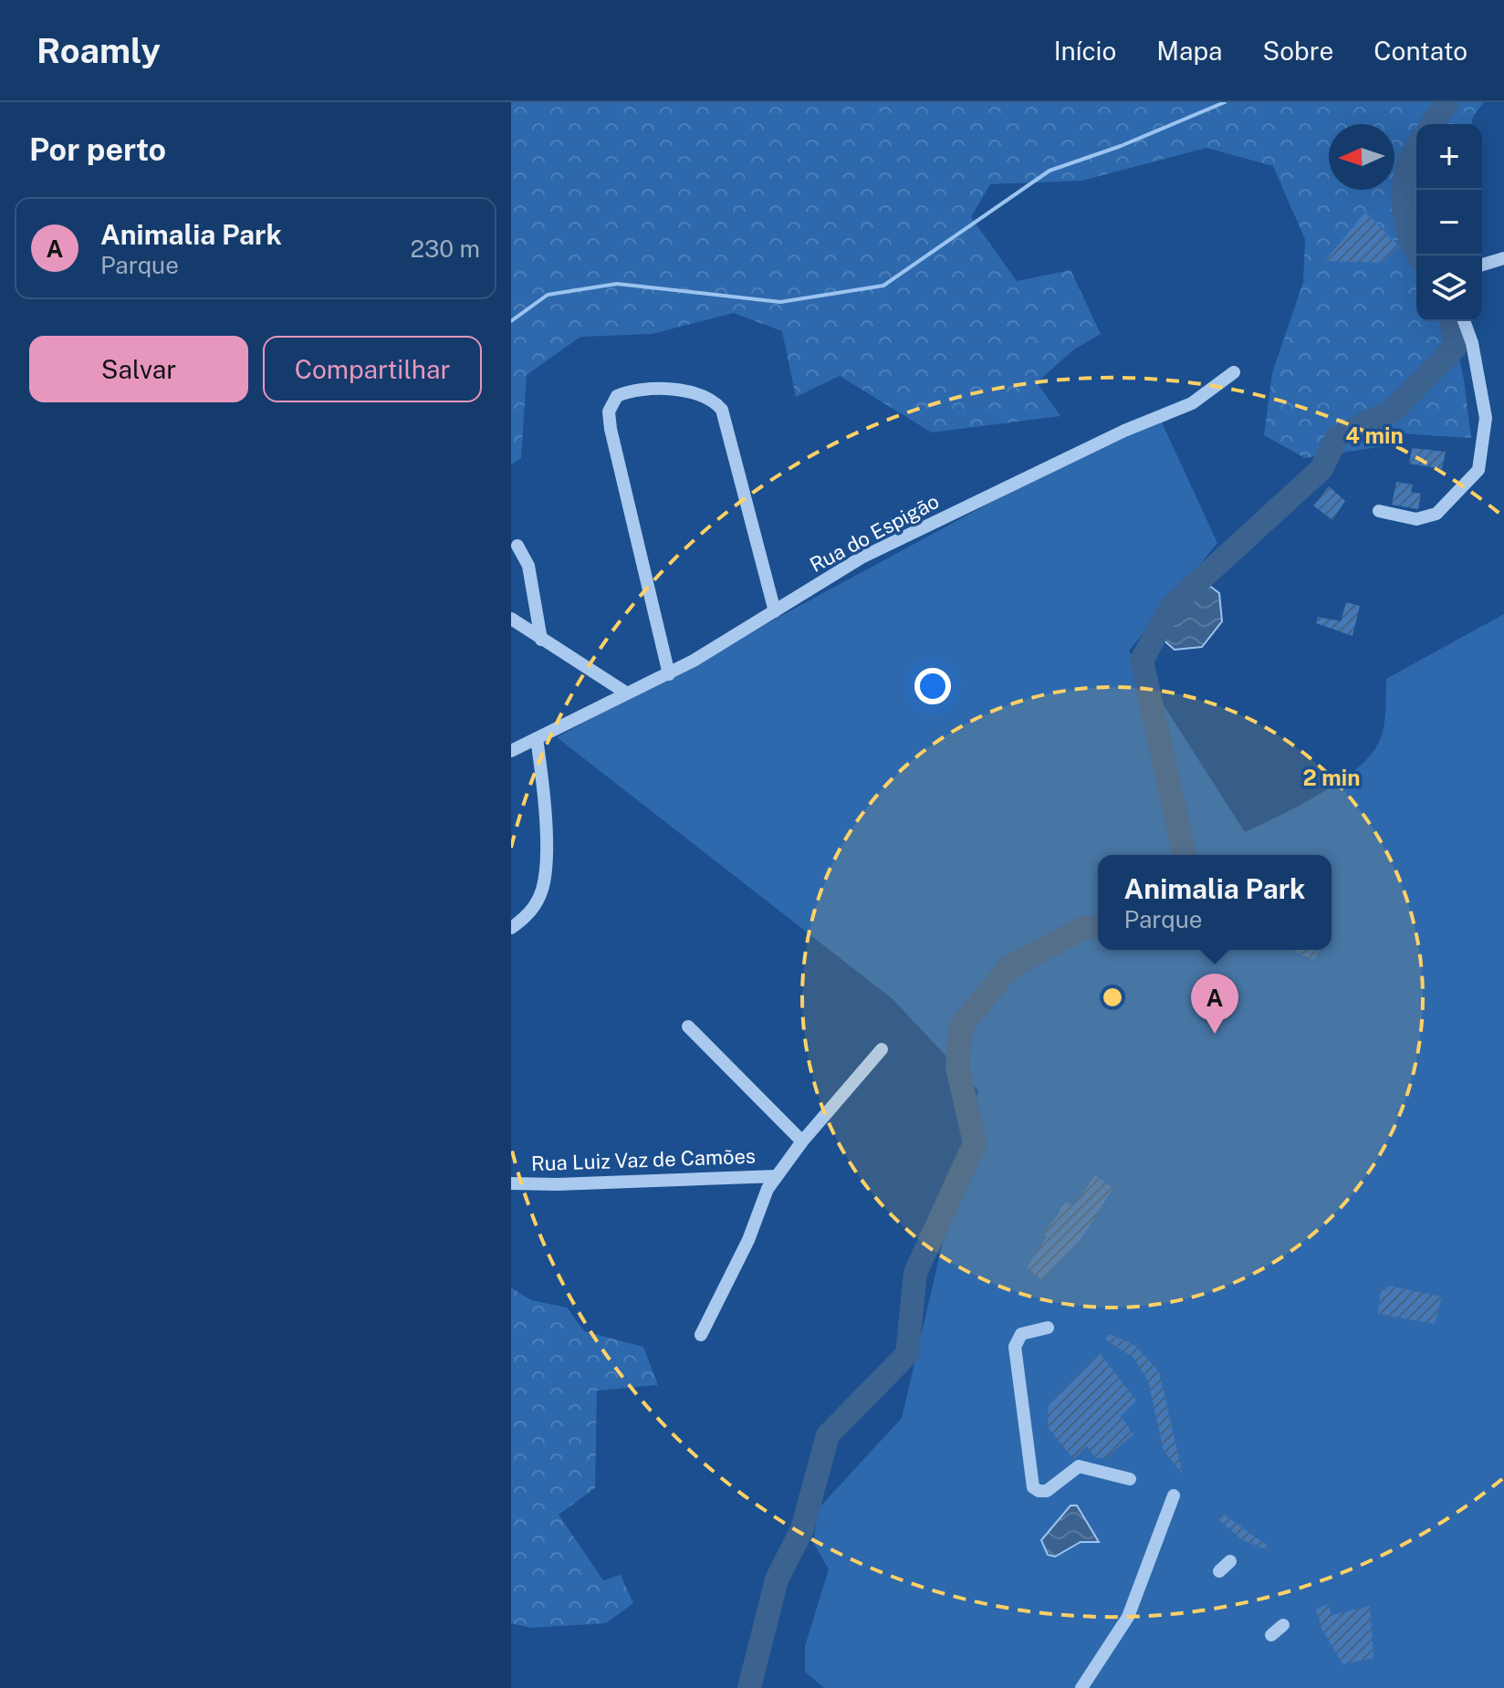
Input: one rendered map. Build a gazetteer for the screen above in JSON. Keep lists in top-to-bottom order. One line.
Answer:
{"streets":{"street":["Rua do Espigão","Rua Luiz Vaz de Camões"]},"north":"left","page":{"header":"Roamly","nav":["Início","Mapa","Sobre","Contato"],"heading":"Por perto","map_buttons":["+","−"],"list":[{"mark":"A","name":"Animalia Park","note":"Parque","value":"230 m"}],"buttons":["Salvar","Compartilhar"],"popup":["Animalia Park","Parque"],"pins":"A"},"rings":["4 min","2 min"]}
